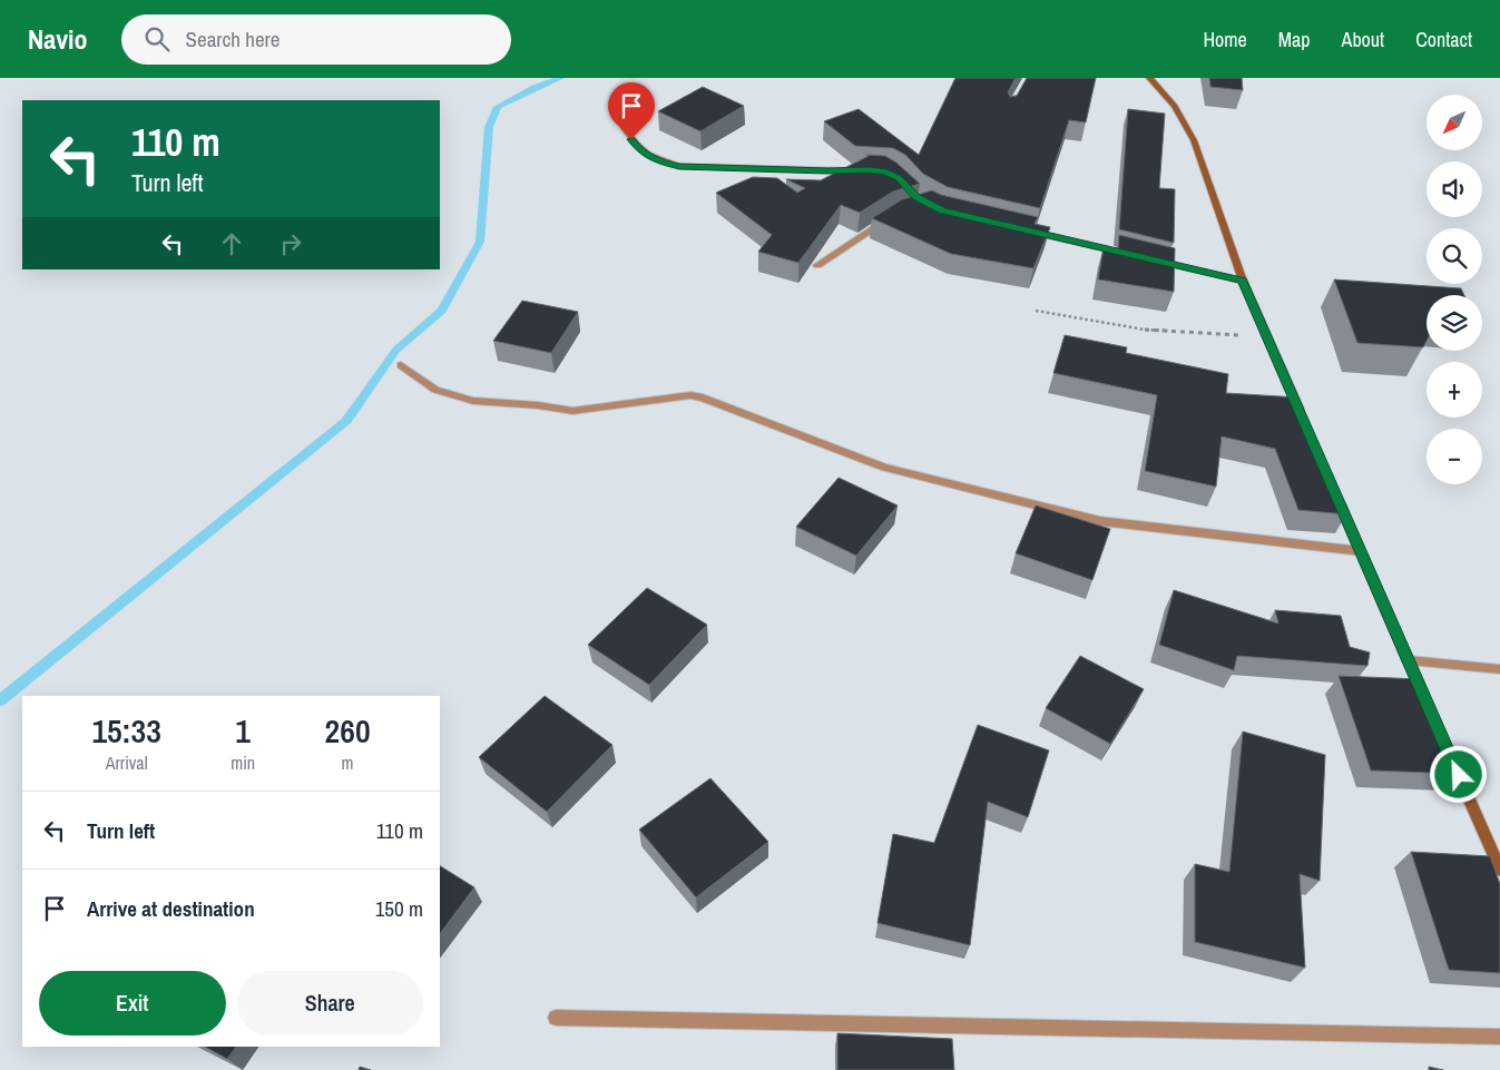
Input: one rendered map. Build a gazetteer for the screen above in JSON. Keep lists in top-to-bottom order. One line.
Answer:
{"north":"bottom left","page":{"header":"Navio","search":"Search here","nav":["Home","Map","About","Contact"],"map_buttons":["+","−"],"turn":["110 m","Turn left"],"eta":["15:33","Arrival","1","min","260","m"],"list":[{"name":"Turn left","value":"110 m"},{"name":"Arrive at destination","value":"150 m"}],"buttons":["Exit","Share"]}}
